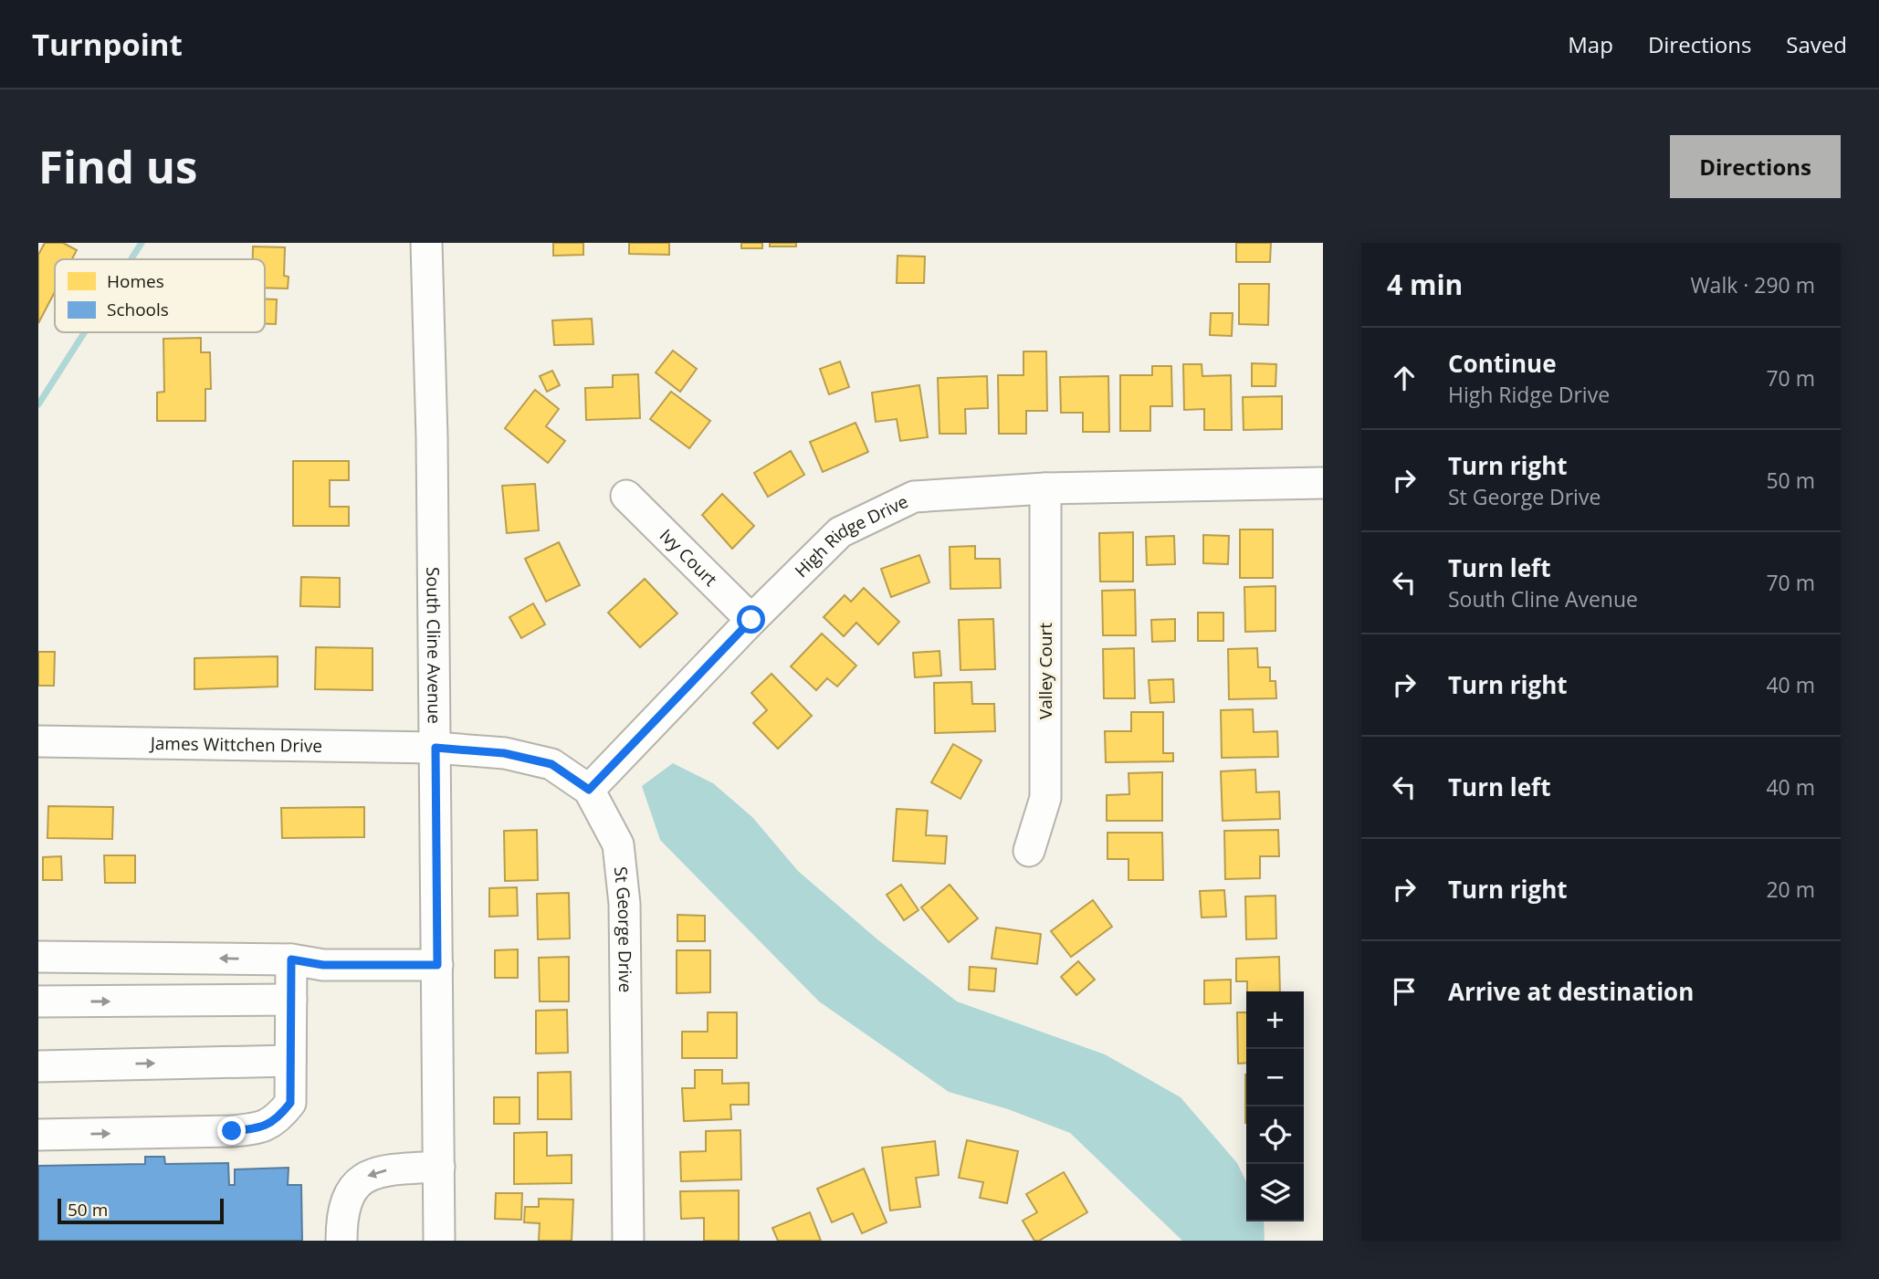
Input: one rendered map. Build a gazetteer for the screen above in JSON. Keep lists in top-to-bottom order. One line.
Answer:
{"streets":{"street":["High Ridge Drive","Ivy Court","South Cline Avenue","Valley Court","James Wittchen Drive","St George Drive"]},"crossings":[["High Ridge Drive","Ivy Court"],["High Ridge Drive","Valley Court"],["High Ridge Drive","St George Drive"],["South Cline Avenue","James Wittchen Drive"],["South Cline Avenue","St George Drive"],["James Wittchen Drive","St George Drive"]],"legend":["Homes","Schools"],"scale_bar":"50 m","page":{"header":"Turnpoint","nav":["Map","Directions","Saved"],"buttons":"Directions","title":"Find us","heading":["4 min","Walk · 290 m"],"list":[["Continue","High Ridge Drive","70 m"],["Turn right","St George Drive","50 m"],["Turn left","South Cline Avenue","70 m"],["Turn right","40 m"],["Turn left","40 m"],["Turn right","20 m"],"Arrive at destination"],"map_buttons":["+","−"],"scale":"50 m"}}
